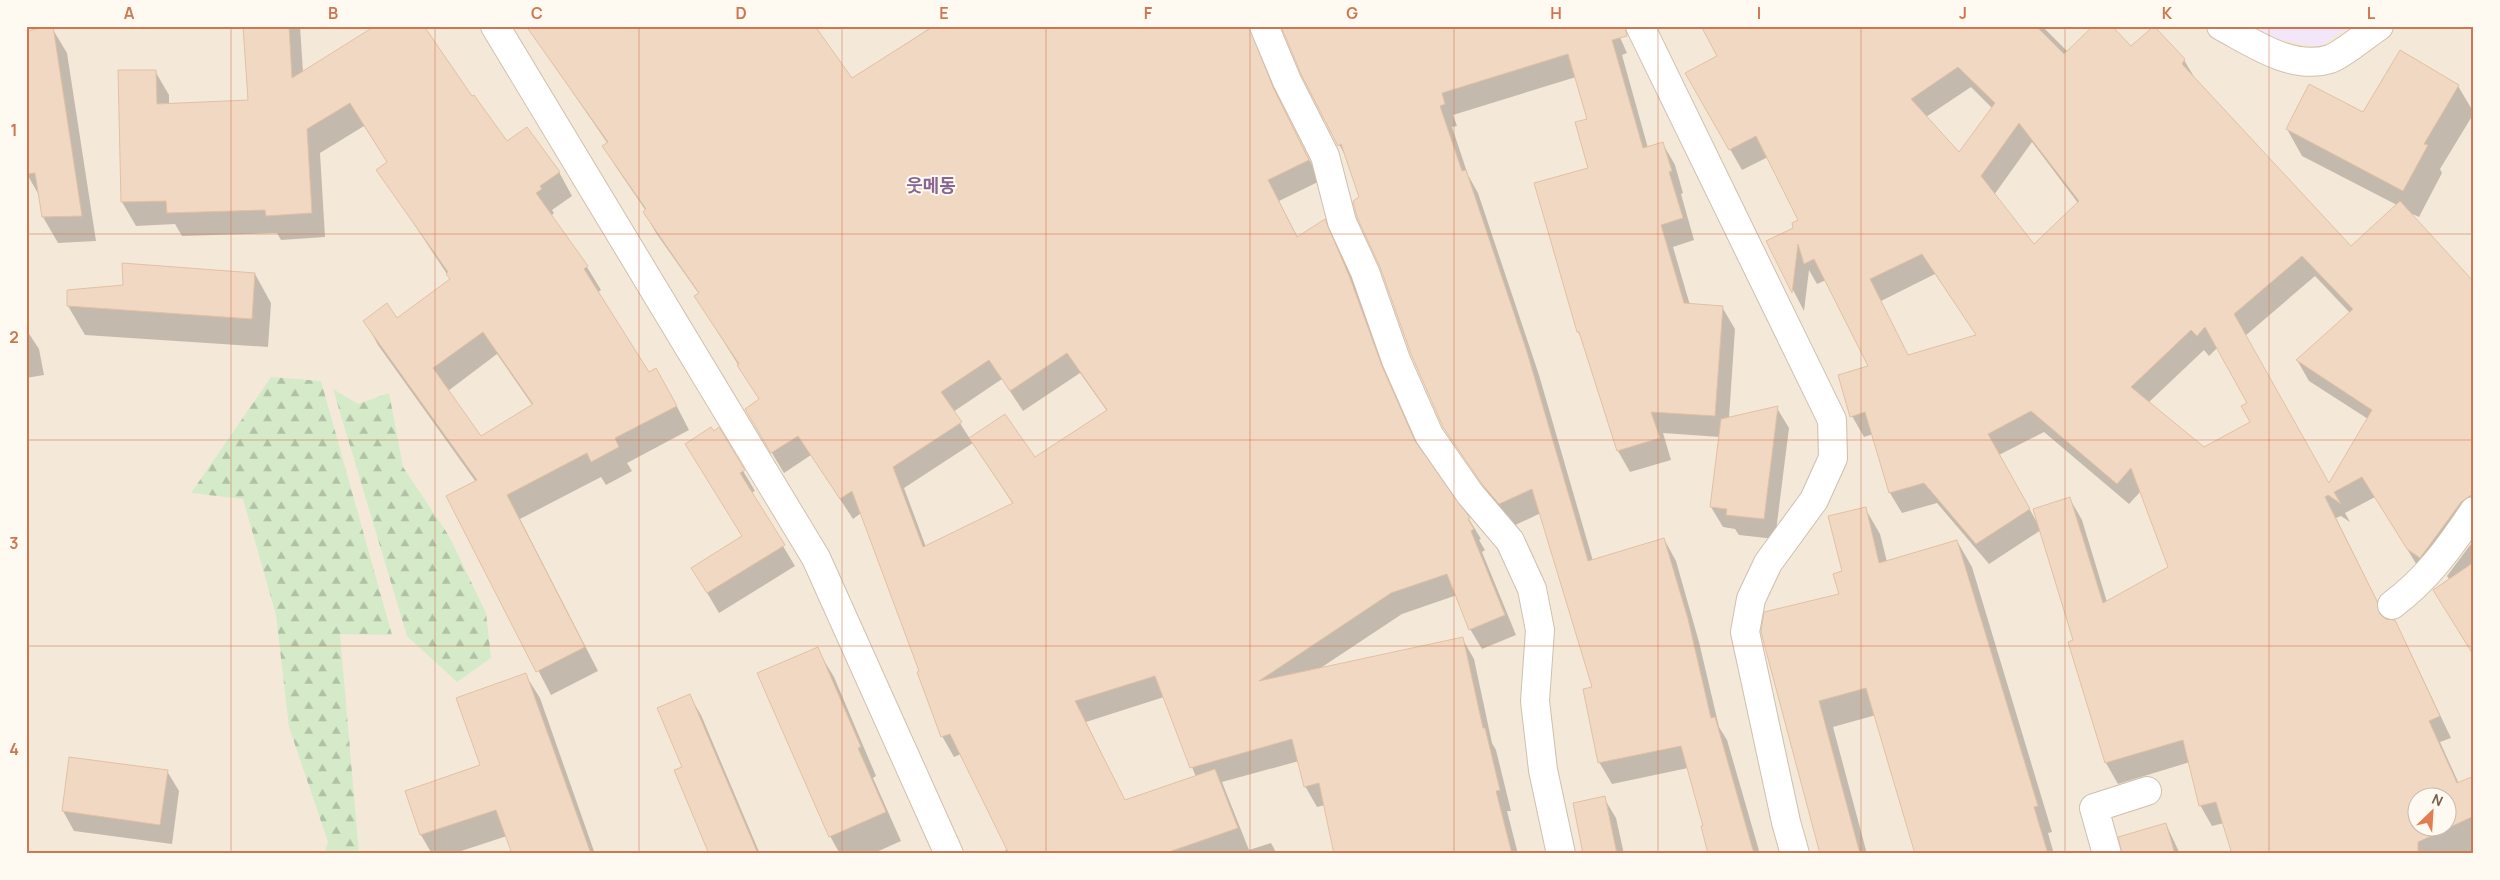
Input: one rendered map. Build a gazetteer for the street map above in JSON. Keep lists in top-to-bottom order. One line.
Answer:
{"districts":["웃메동"],"north":"top right","grid":{"columns":["A","B","C","D","E","F","G","H","I","J","K","L"],"rows":["1","2","3","4"]}}
